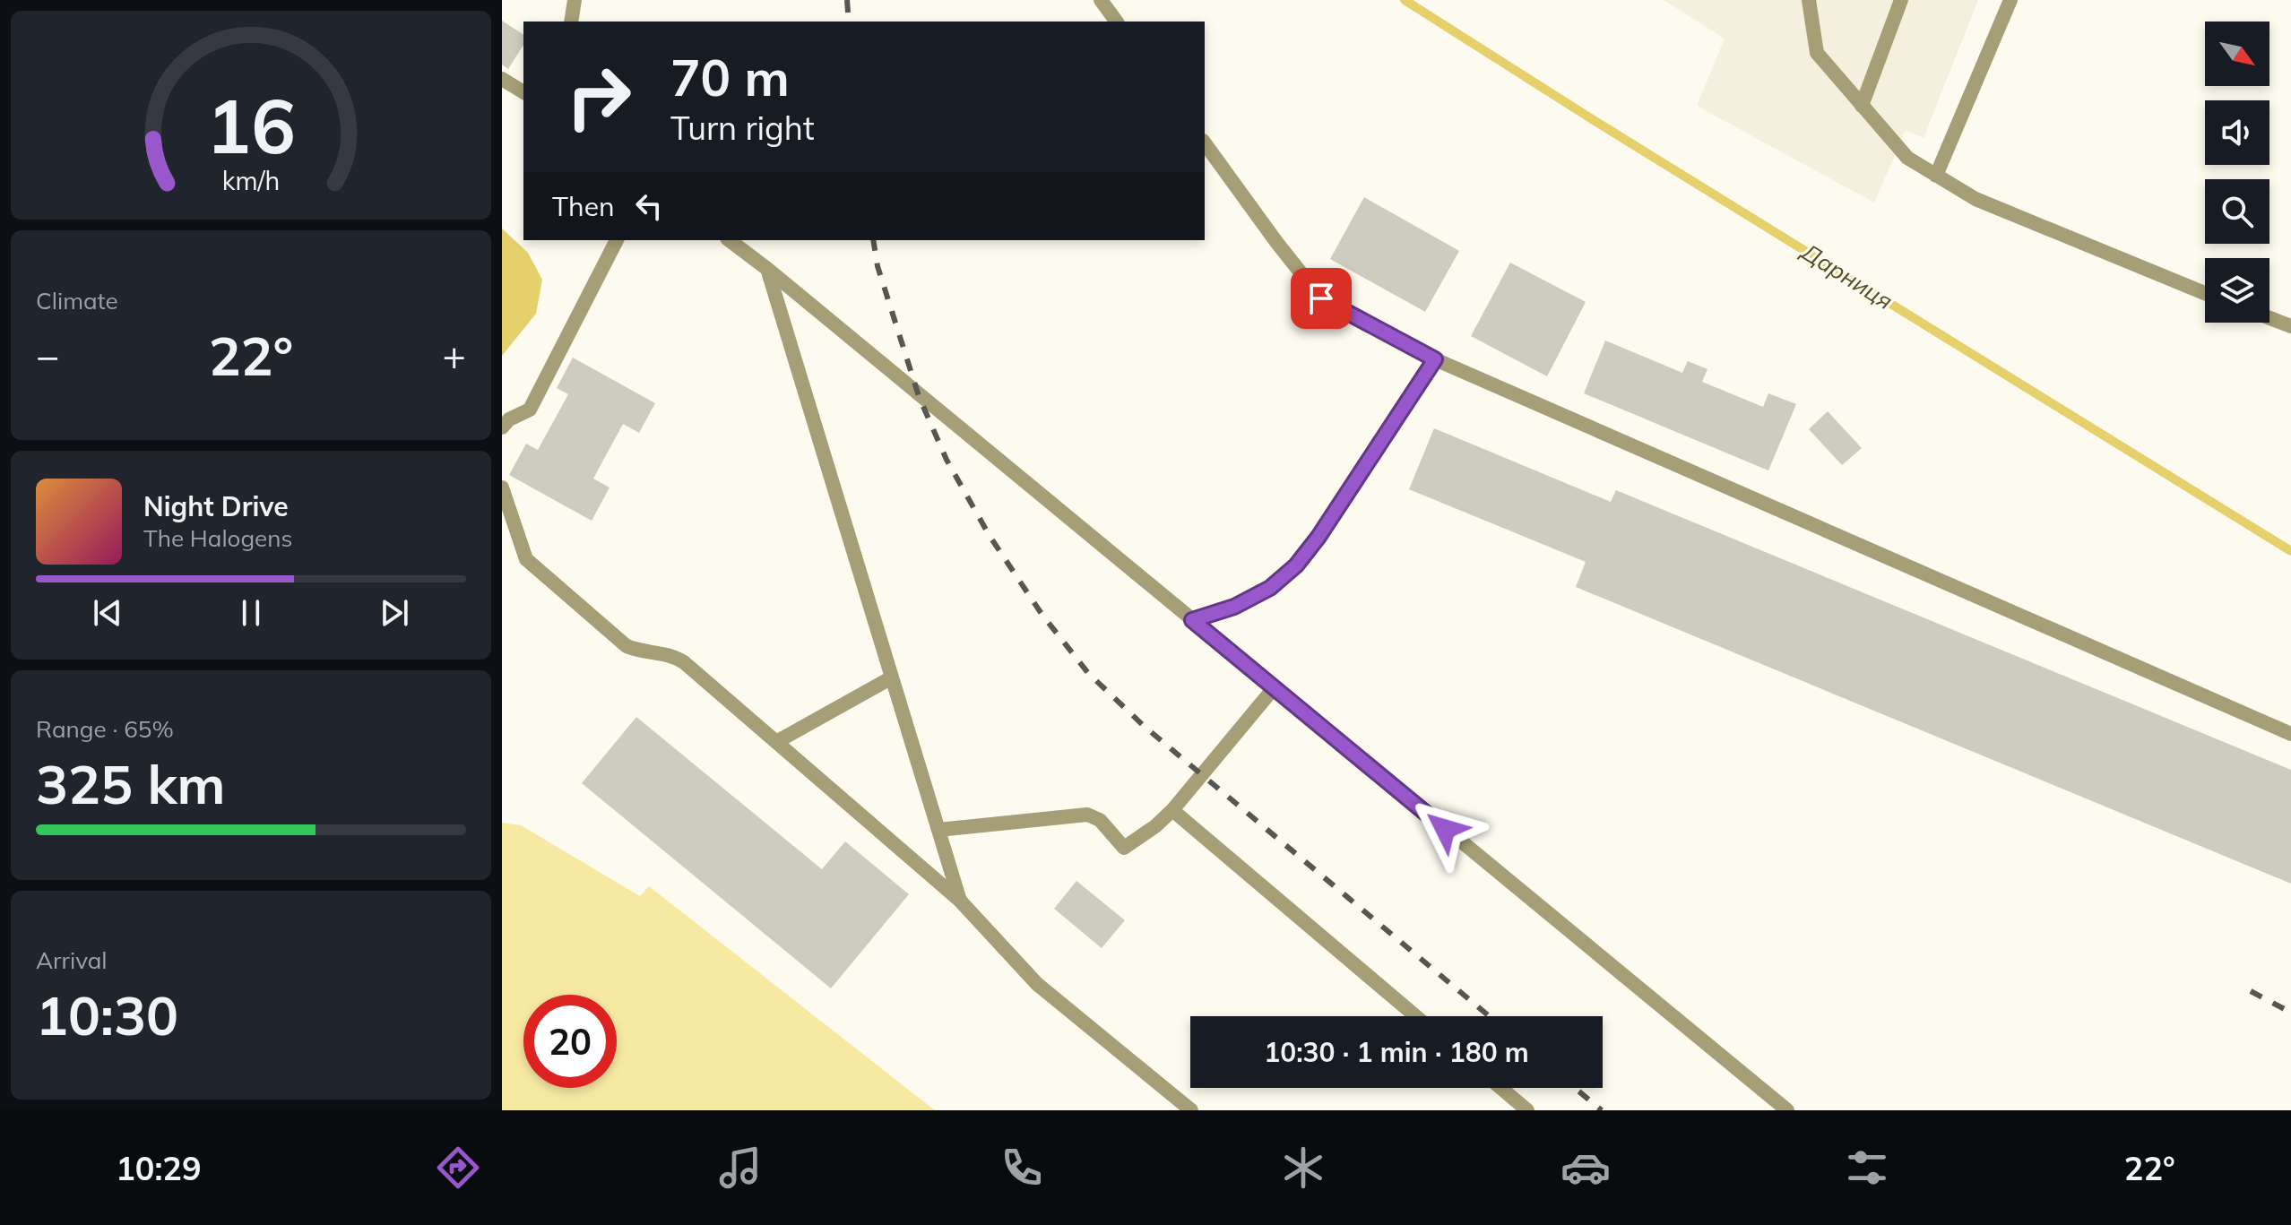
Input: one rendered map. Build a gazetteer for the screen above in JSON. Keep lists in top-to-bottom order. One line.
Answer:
{"water":["Дарниця"],"north":"bottom right","page":{"turn":["70 m","Turn right"],"then":"Then","tile":["Climate",["Range · 65%","325 km"],["Arrival","10:30"]],"heat":["−","22°","+"],"song":["Night Drive","The Halogens"],"limit":"20","trip":"10:30 · 1 min · 180 m","tabs":["10:29","22°"],"gauge":["16","km/h"]}}
